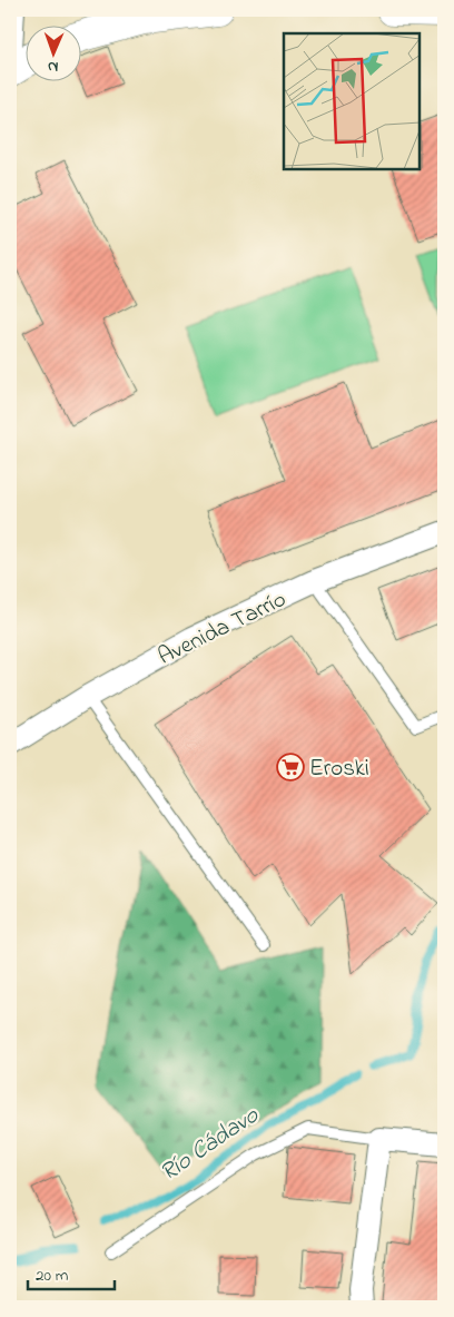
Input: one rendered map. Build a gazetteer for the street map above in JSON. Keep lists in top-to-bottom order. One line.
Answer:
{"streets":{"street":["Avenida Tarrío"]},"water":["Río Cádavo"],"places":{"supermarket":["Eroski"]},"scale_bar":"20 m","north":"bottom"}
